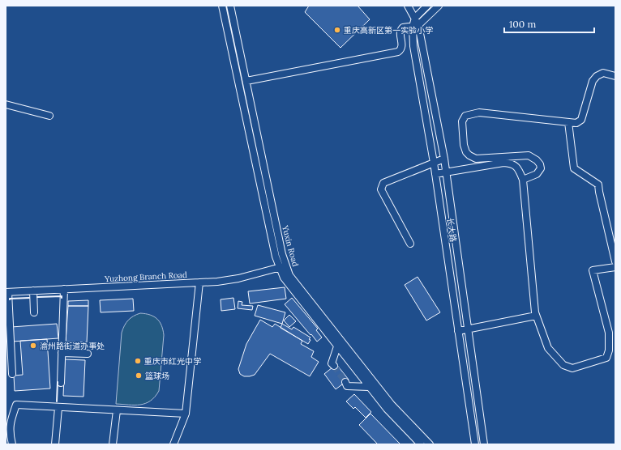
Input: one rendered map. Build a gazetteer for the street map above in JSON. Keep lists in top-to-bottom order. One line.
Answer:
{"streets":{"street":["长大路","Yuxin Road","Yuzhong Branch Road"]},"crossings":[["Yuxin Road","Yuzhong Branch Road"]],"places":["重庆高新区第一实验小学","渝州路街道办事处","重庆市红光中学","篮球场"],"scale_bar":"100 m"}
